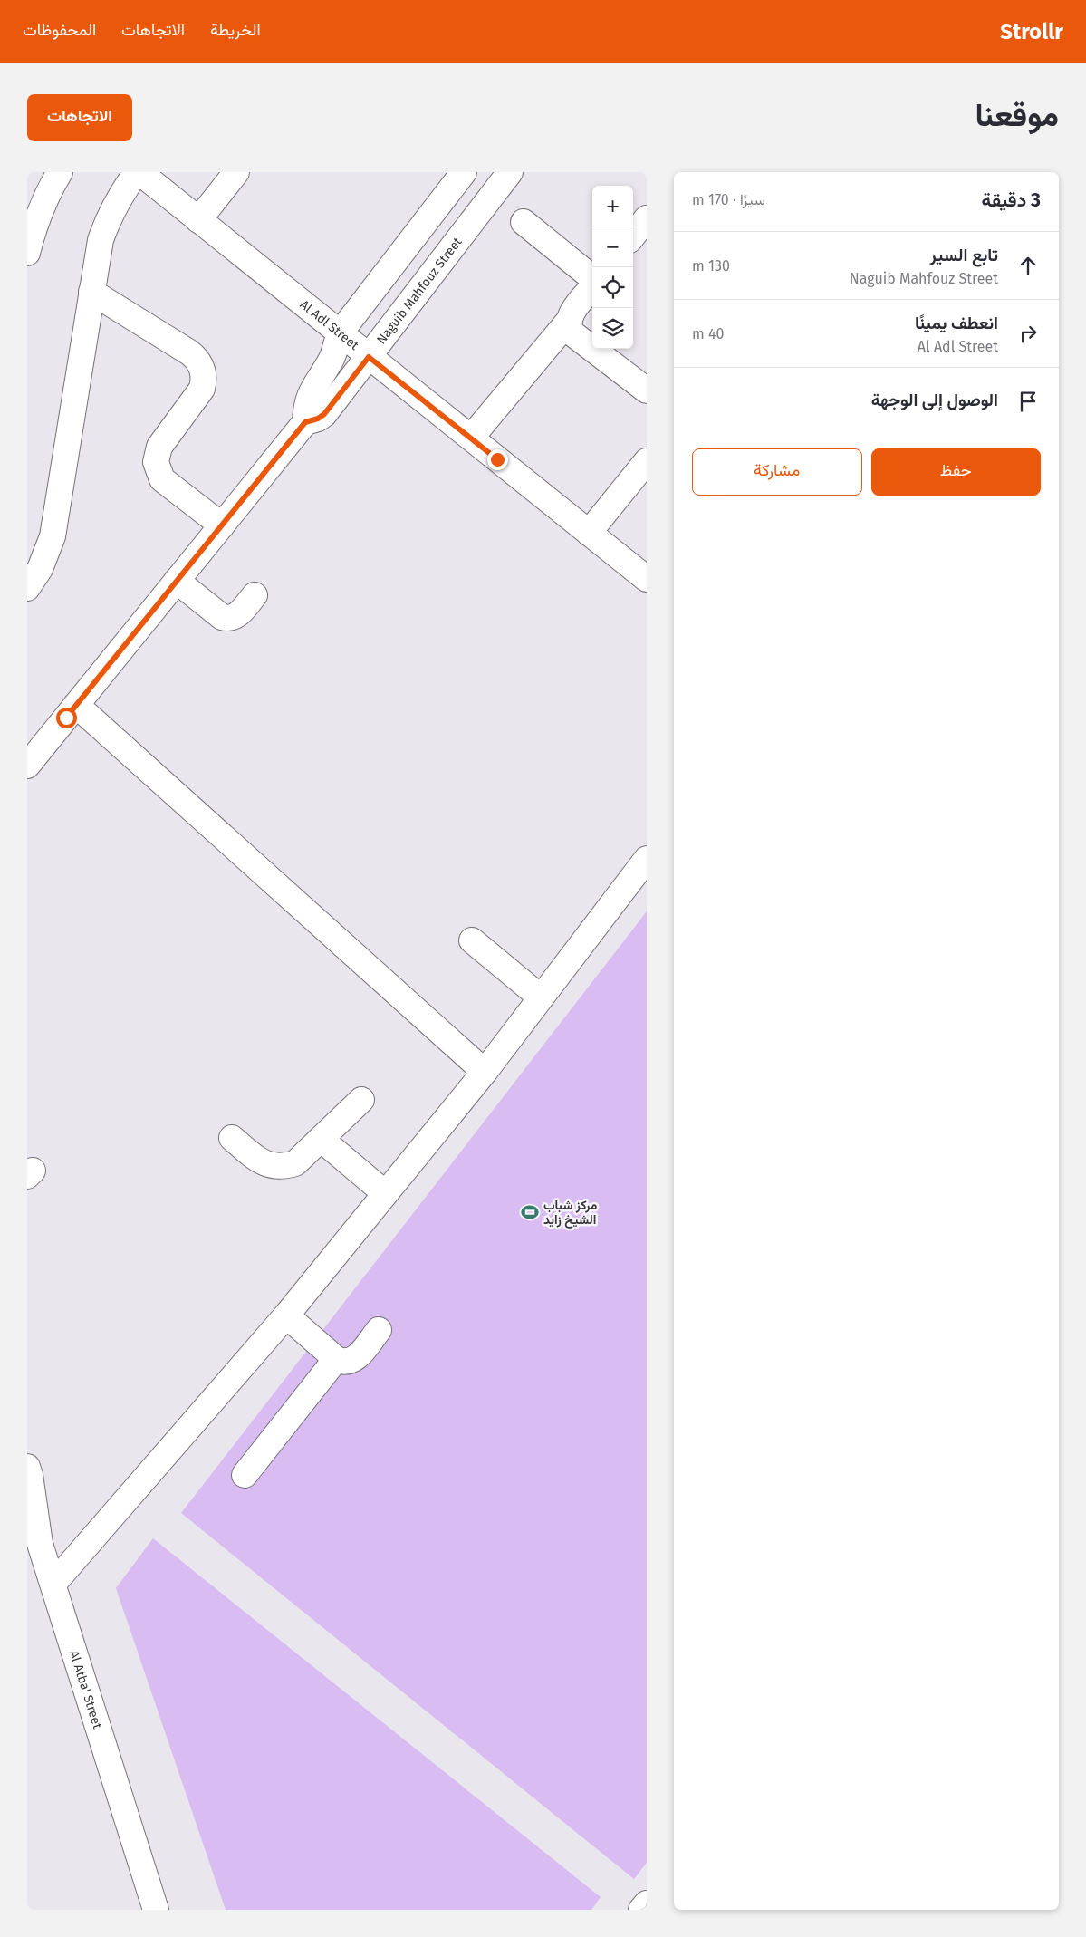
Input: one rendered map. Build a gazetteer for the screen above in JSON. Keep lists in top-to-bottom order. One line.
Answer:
{"streets":{"street":["Naguib Mahfouz Street","Al Adl Street","Al Atba' Street"]},"crossings":[["Naguib Mahfouz Street","Al Adl Street"]],"places":{"sports":["مركز شباب الشيخ زايد"]},"page":{"header":"Strollr","nav":["الخريطة","الاتجاهات","المحفوظات"],"title":"موقعنا","buttons":["الاتجاهات",["حفظ","مشاركة"]],"heading":["3 دقيقة","سيرًا · 170 m"],"map_buttons":["+","−"],"list":[["تابع السير","Naguib Mahfouz Street","130 m"],["انعطف يمينًا","Al Adl Street","40 m"],"الوصول إلى الوجهة"]}}
